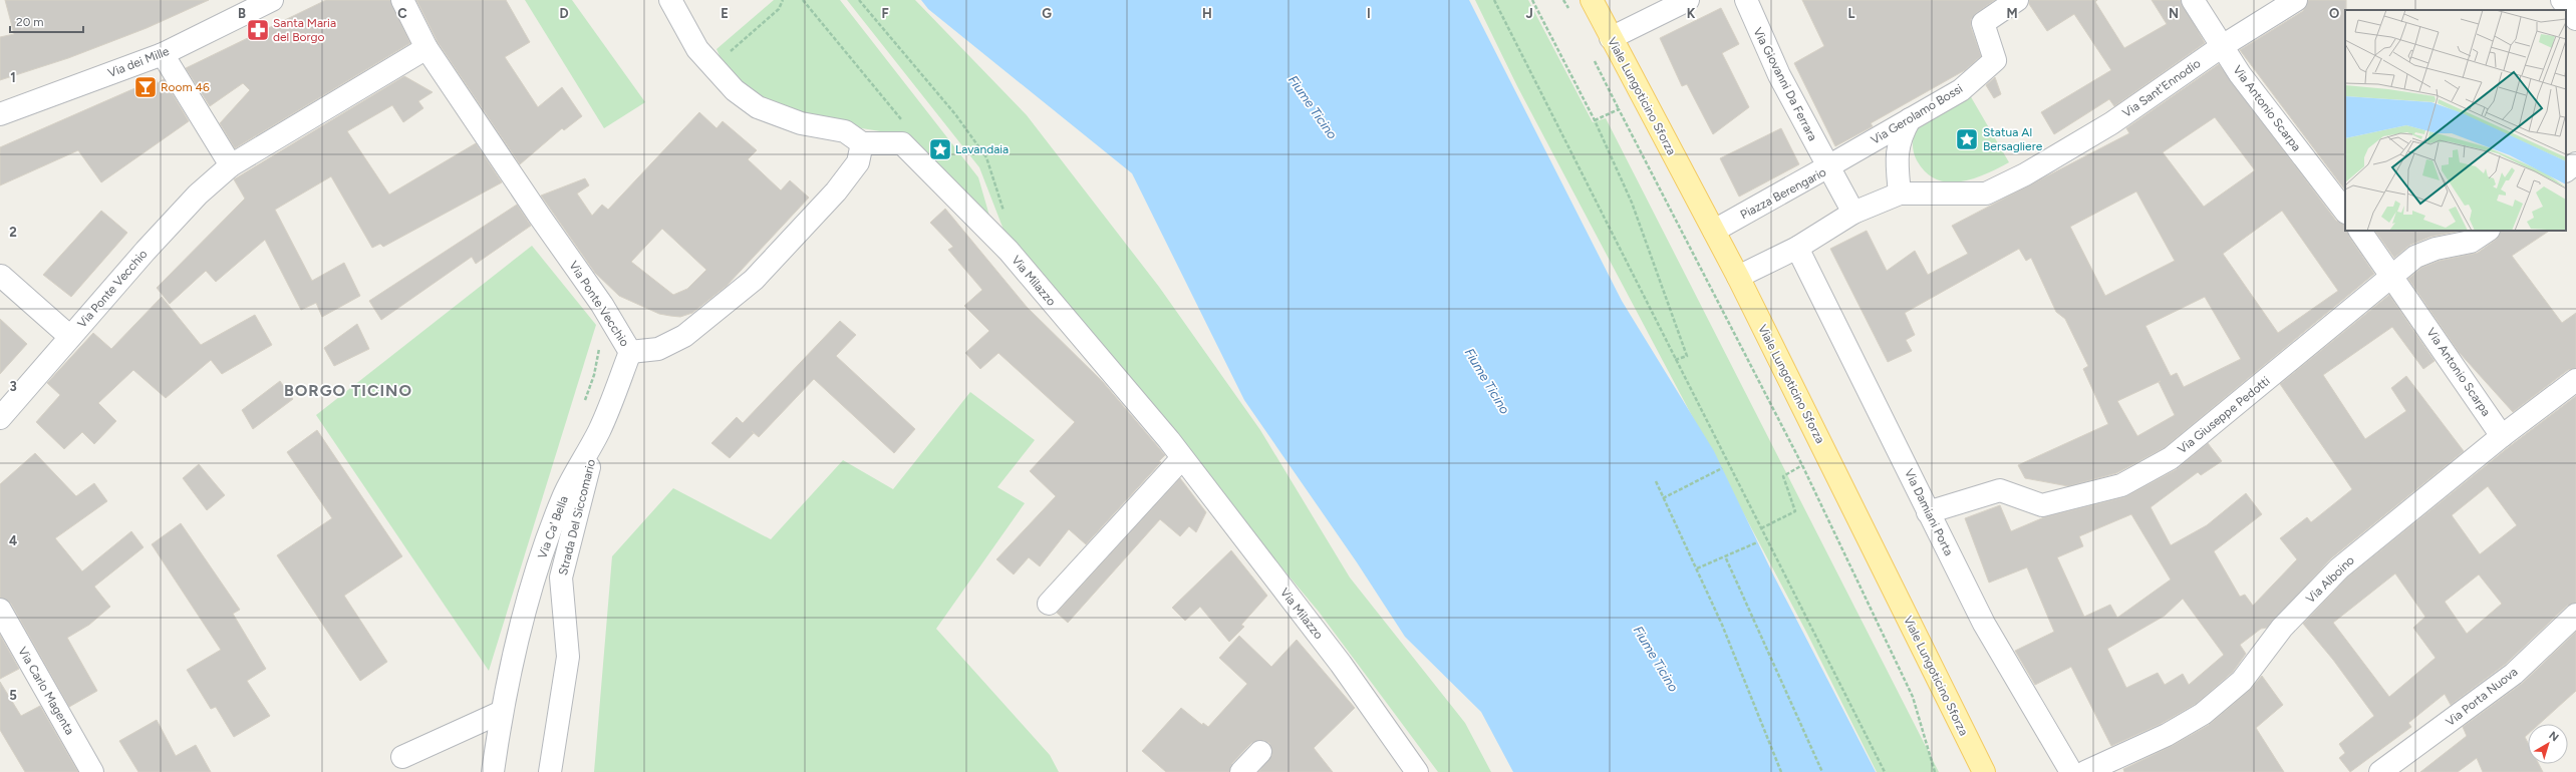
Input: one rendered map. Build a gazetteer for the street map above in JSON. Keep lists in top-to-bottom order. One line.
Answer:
{"streets":{"main road":["Viale Lungoticino Sforza"],"street":["Via dei Mille","Via Giovanni Da Ferrara","Via Sant'Ennodio","Via Antonio Scarpa","Via Gerolamo Bossi","Piazza Berengario","Via Milazzo","Via Ponte Vecchio","Via Giuseppe Pedotti","Via Damiani Porta","Strada Del Siccomario","Via Ca' Bella","Via Alboino","Via Carlo Magenta","Via Porta Nuova"]},"crossings":[["Via Giovanni Da Ferrara","Via Gerolamo Bossi"],["Via Giovanni Da Ferrara","Piazza Berengario"],["Via Sant'Ennodio","Via Antonio Scarpa"],["Viale Lungoticino Sforza","Piazza Berengario"],["Via Antonio Scarpa","Via Giuseppe Pedotti"],["Via Antonio Scarpa","Via Alboino"],["Via Gerolamo Bossi","Piazza Berengario"],["Via Milazzo","Via Ponte Vecchio"],["Via Ponte Vecchio","Via Ca' Bella"],["Via Giuseppe Pedotti","Via Damiani Porta"],["Strada Del Siccomario","Via Ca' Bella"]],"districts":["BORGO TICINO"],"water":["Fiume Ticino"],"places":{"pharmacy":["Santa Maria del Borgo"],"bar":["Room 46"],"place":["Statua Al Bersagliere","Lavandaia"]},"scale_bar":"20 m","north":"top right","grid":{"columns":["B","C","D","E","F","G","H","I","J","K","L","M","N","O"],"rows":["1","2","3","4","5"]}}
